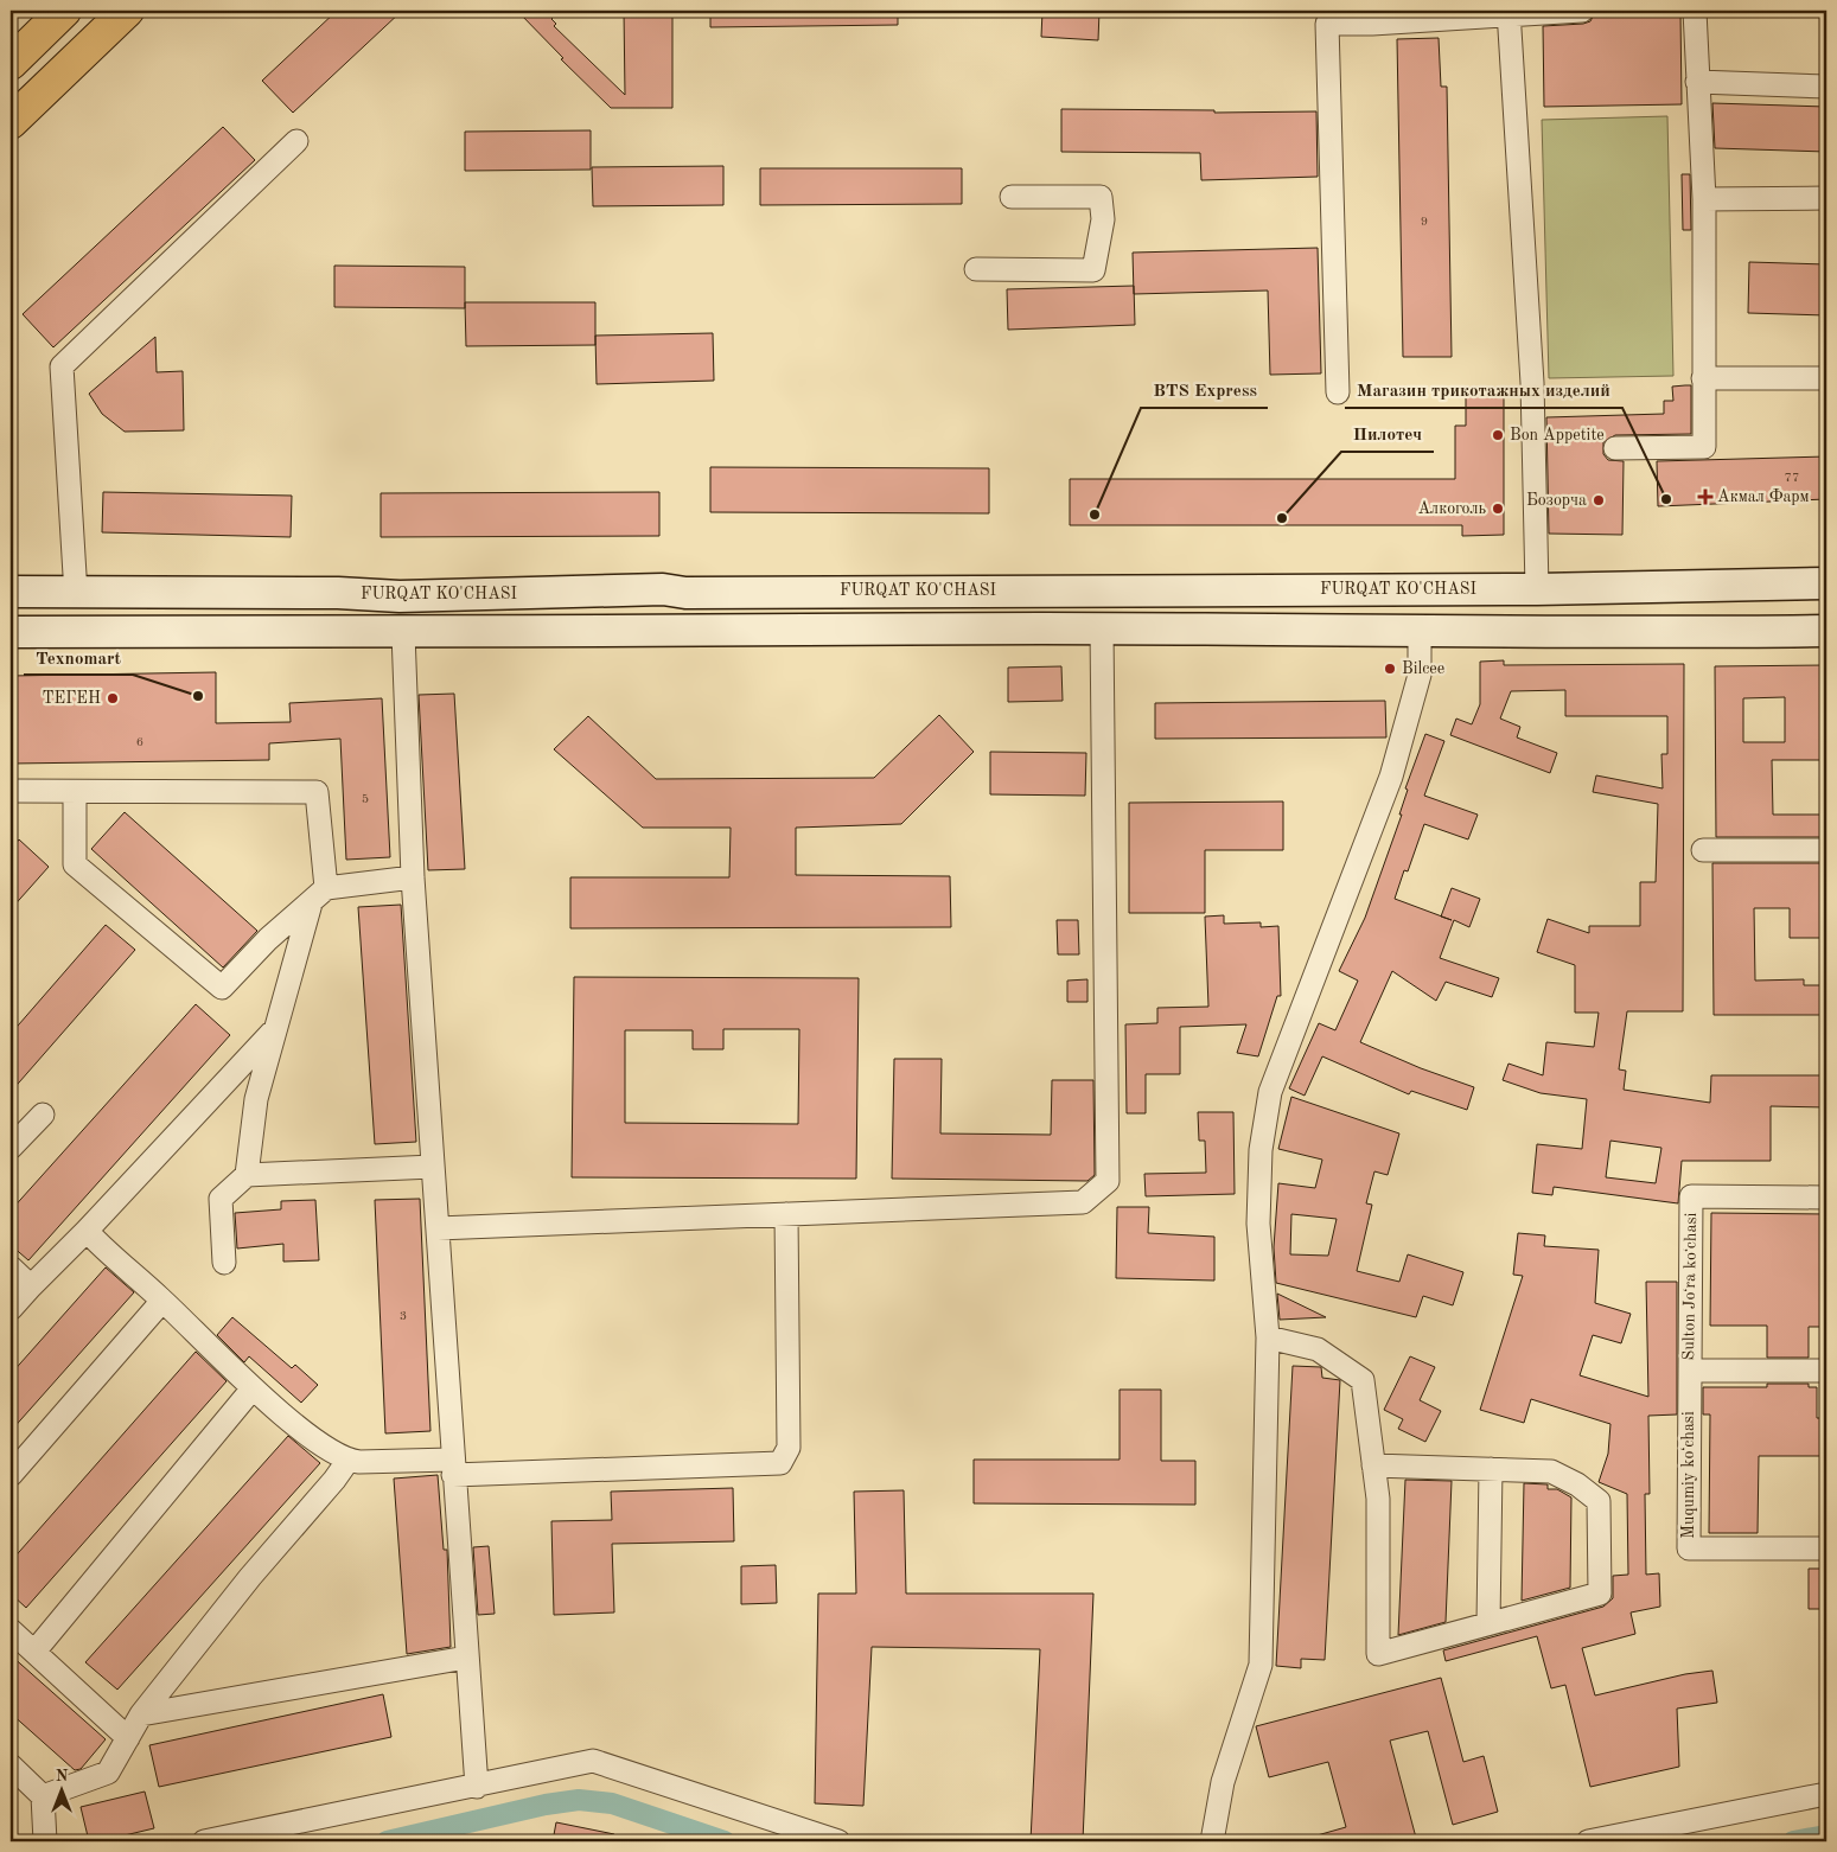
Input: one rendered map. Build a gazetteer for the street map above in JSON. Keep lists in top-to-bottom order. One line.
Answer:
{"streets":{"main road":["FURQAT KO'CHASI"],"street":["Sulton Joʻra koʻchasi","Muqumiy koʻchasi"]},"crossings":[["Sulton Joʻra koʻchasi","Muqumiy koʻchasi"]],"places":{"other":["Bon Appetite","Магазин трикотажных изделий","Бозорча","Алкоголь","BTS Express","Пилотеч","Bilcee","Texnomart","ТЕГЕН"],"health":["Акмал Фарм"]},"house_numbers":["9","77","6","5","3"],"north":"top"}
